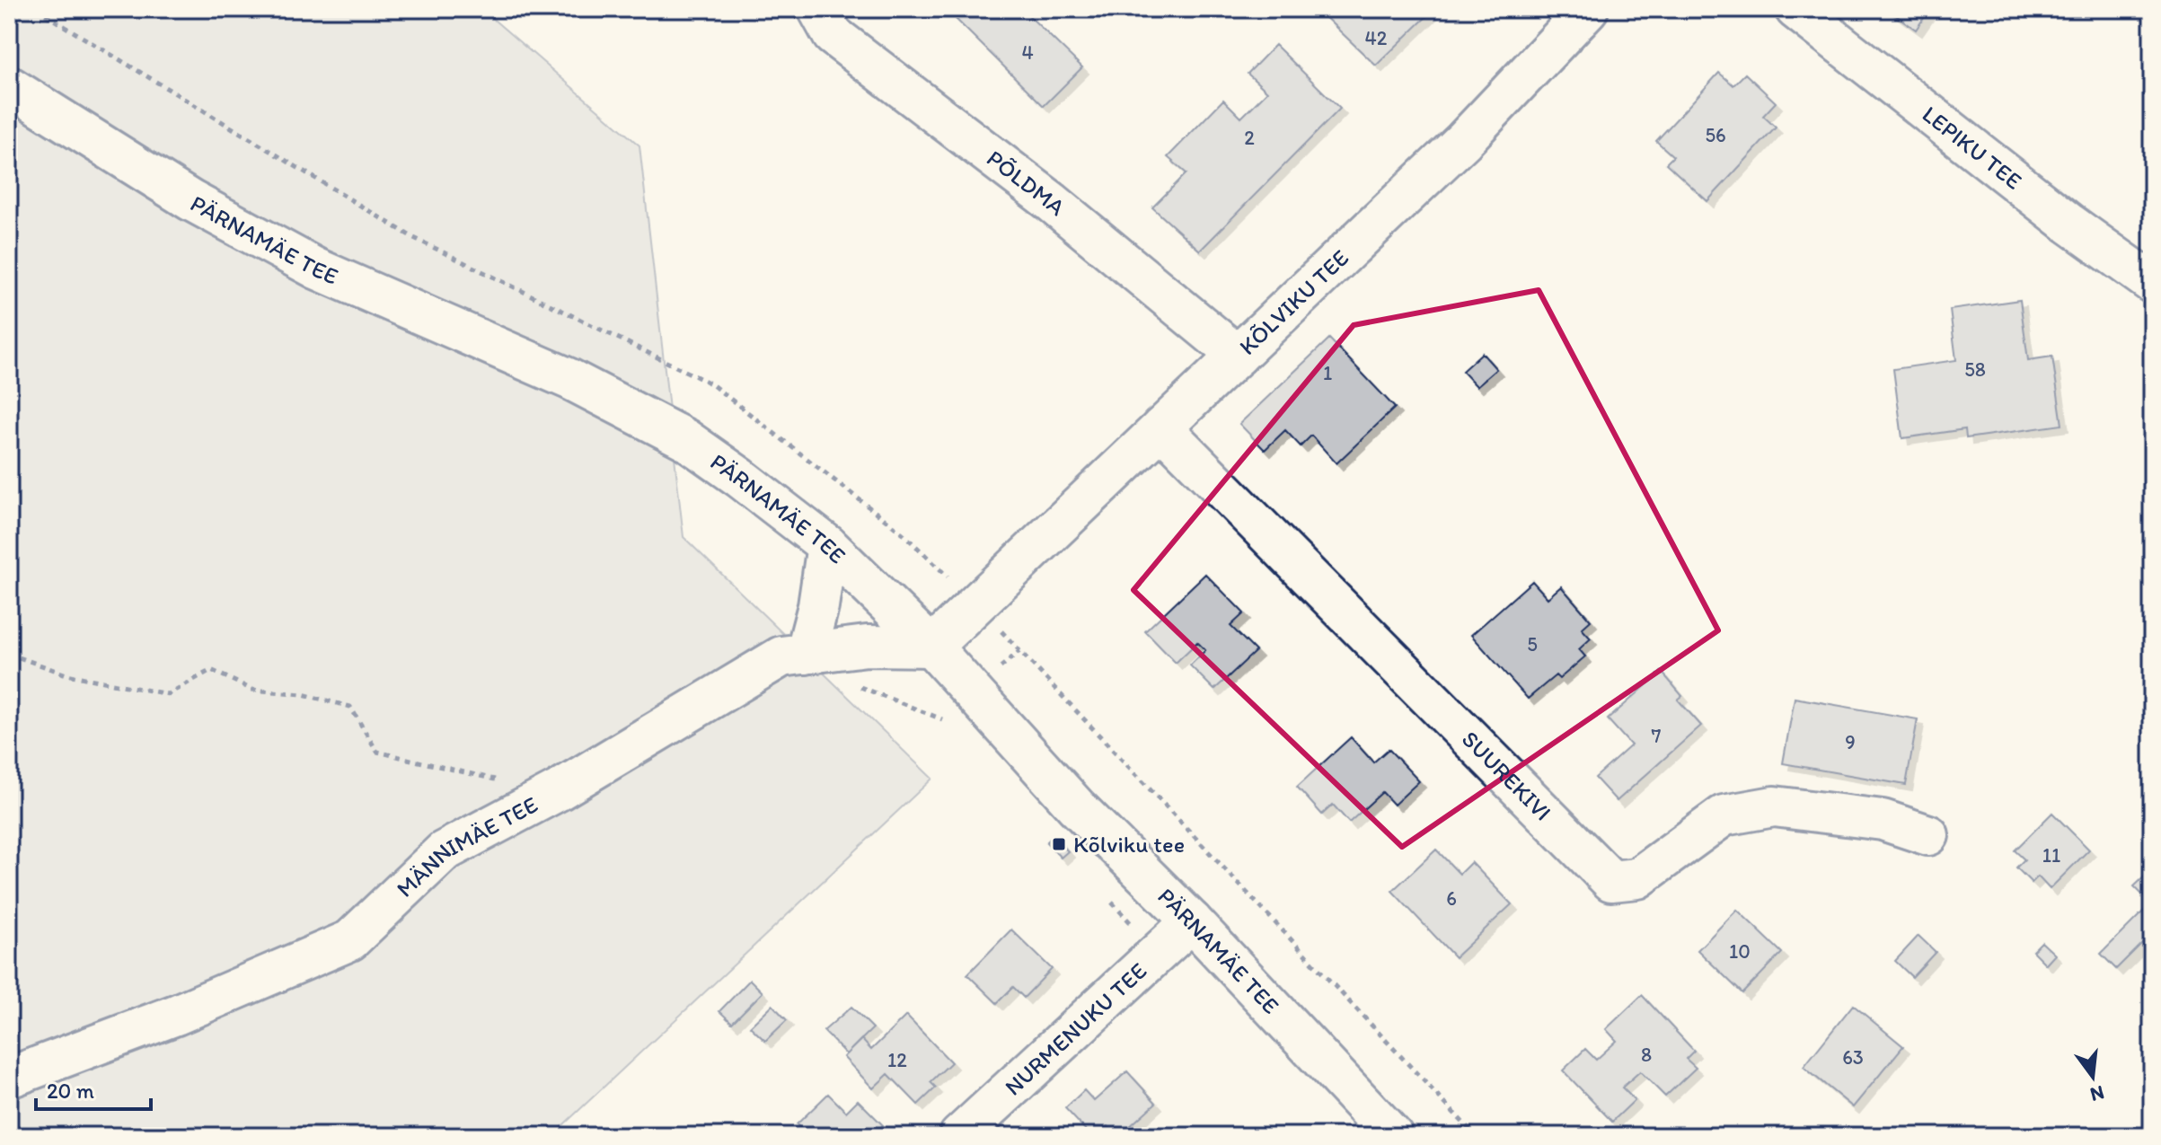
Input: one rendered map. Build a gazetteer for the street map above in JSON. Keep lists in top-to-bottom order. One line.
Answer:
{"streets":{"street":["LEPIKU TEE","PÕLDMA","PÄRNAMÄE TEE","KÕLVIKU TEE","SUUREKIVI","MÄNNIMÄE TEE","NURMENUKU TEE"]},"crossings":[["PÕLDMA","KÕLVIKU TEE"],["PÄRNAMÄE TEE","KÕLVIKU TEE"],["PÄRNAMÄE TEE","MÄNNIMÄE TEE"],["PÄRNAMÄE TEE","NURMENUKU TEE"],["KÕLVIKU TEE","SUUREKIVI"],["KÕLVIKU TEE","MÄNNIMÄE TEE"]],"places":{"transit":["Kõlviku tee"]},"house_numbers":["42","4","56","2","58","1","5","7","9","11","6","10","8","63","12"],"scale_bar":"20 m","north":"bottom"}
